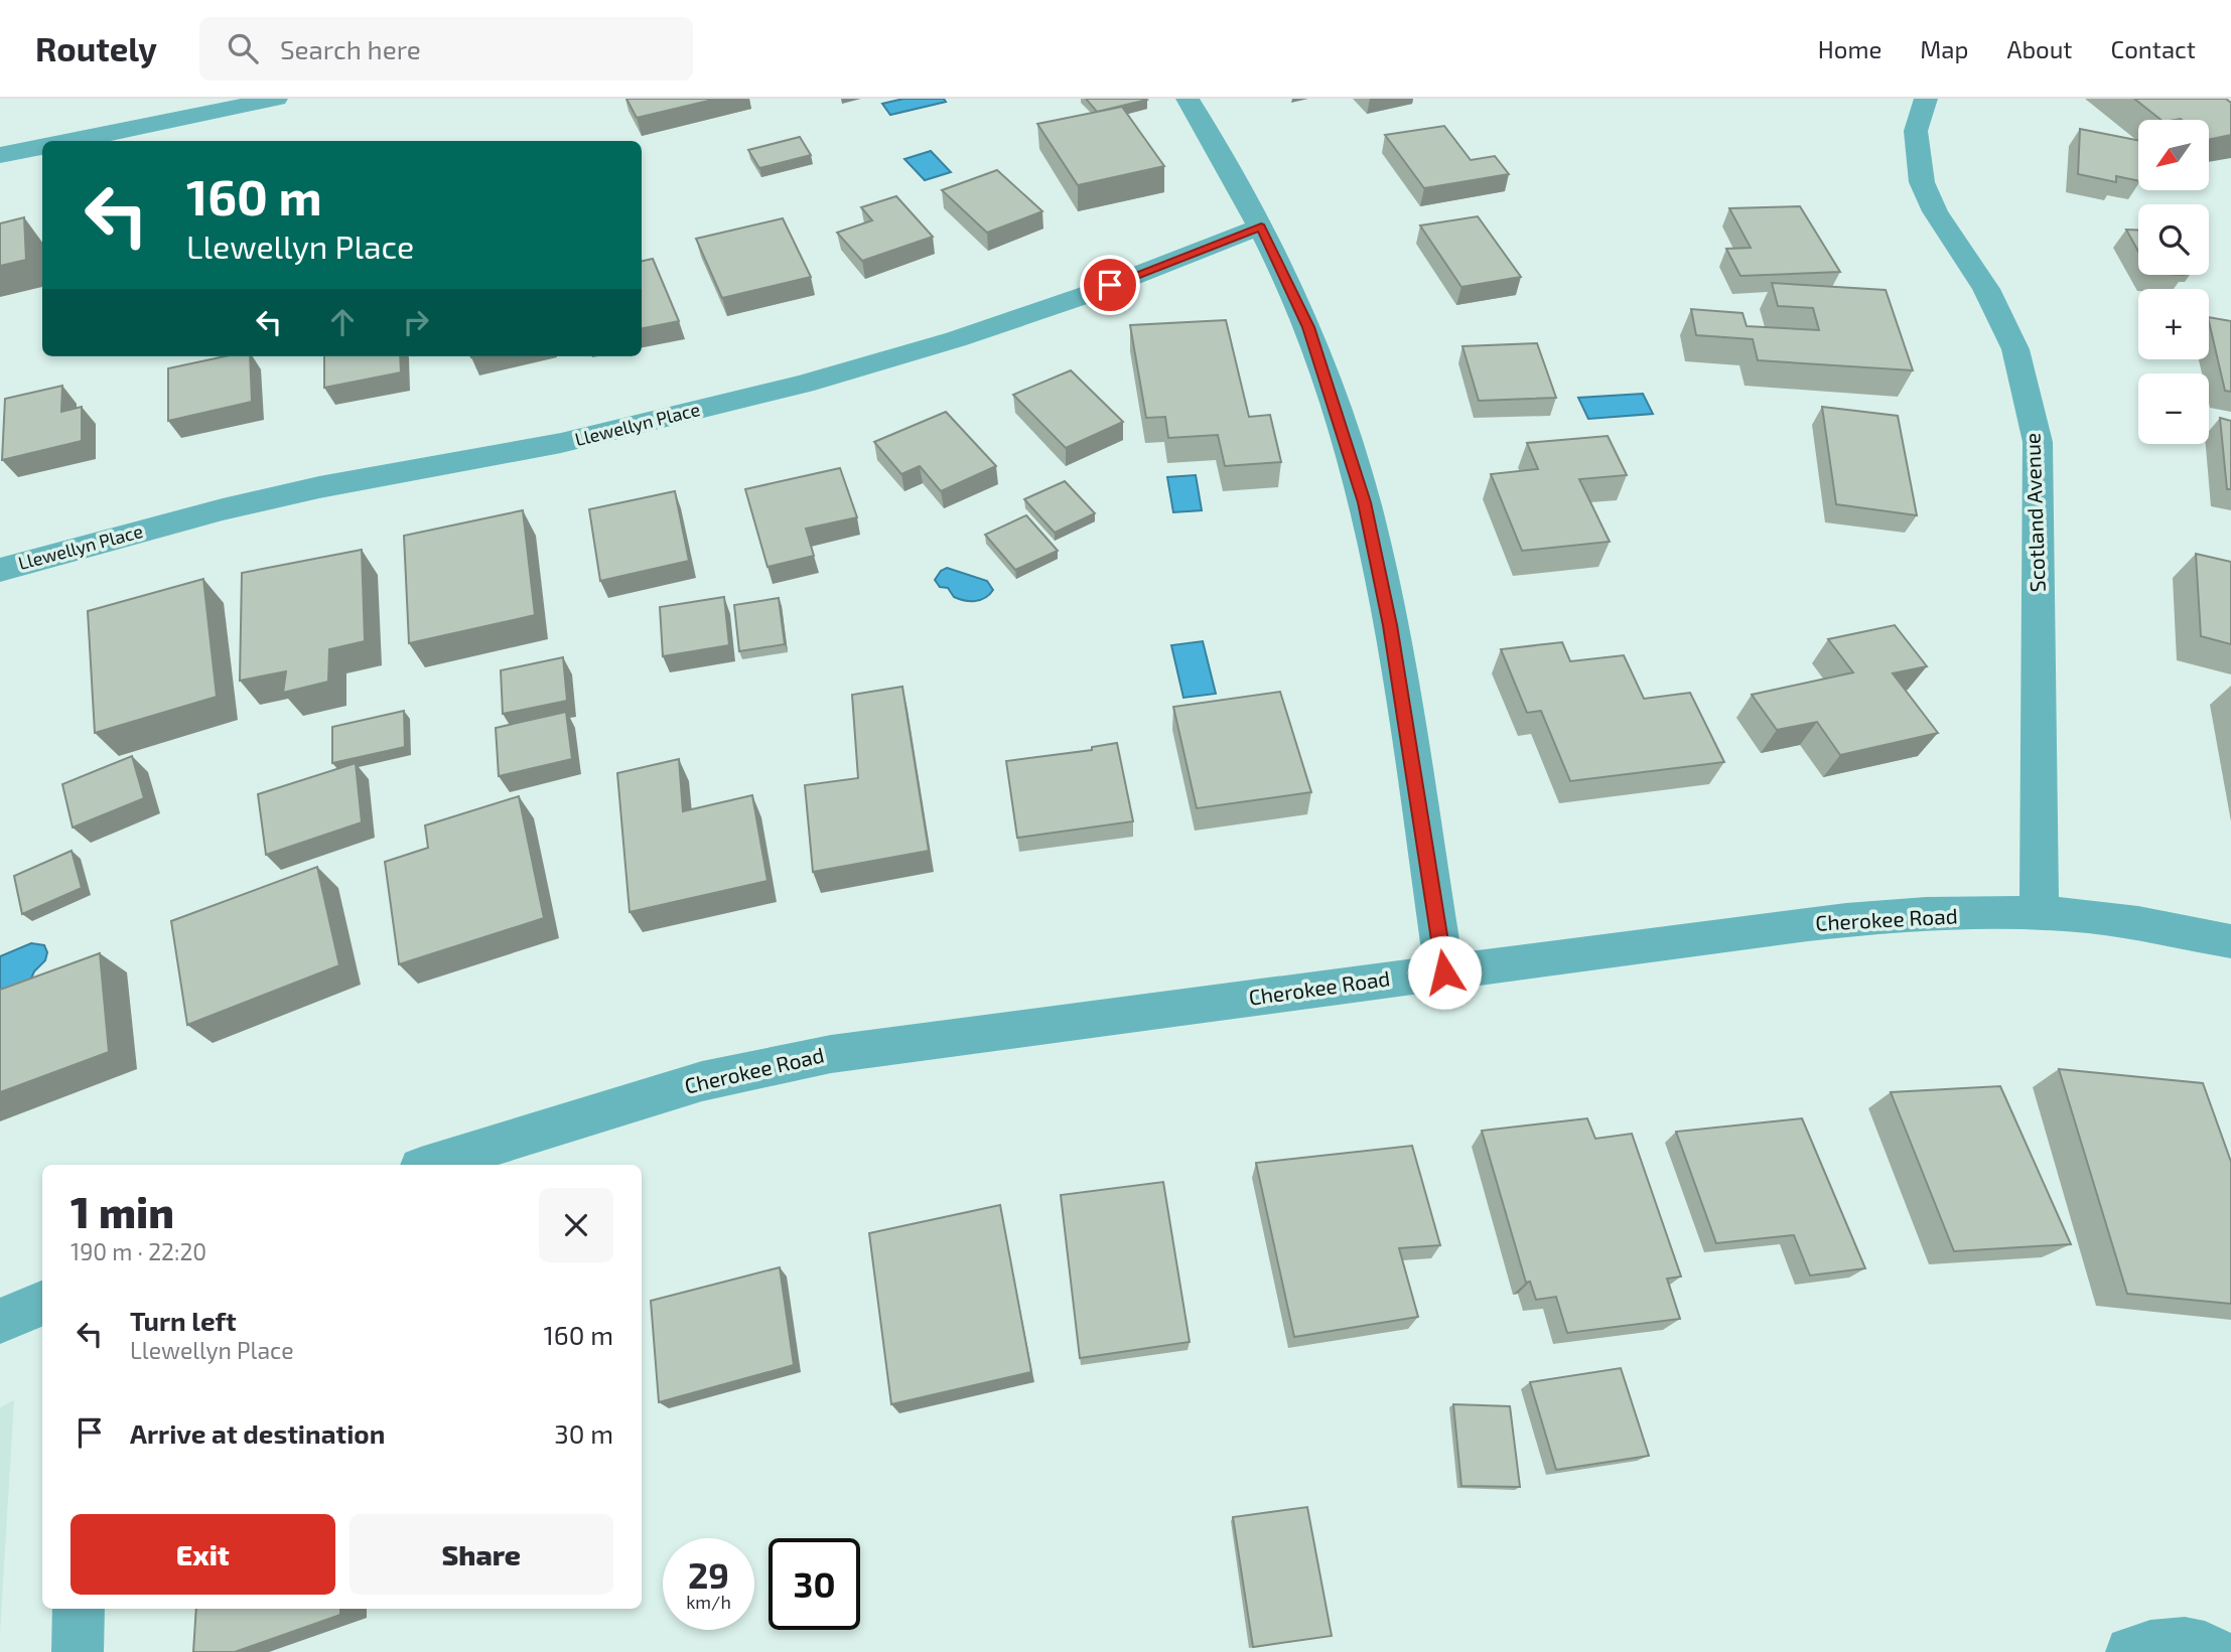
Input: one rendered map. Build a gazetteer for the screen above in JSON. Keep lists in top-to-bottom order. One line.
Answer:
{"streets":{"street":["Llewellyn Place","Scotland Avenue","Cherokee Road"]},"crossings":[["Scotland Avenue","Cherokee Road"]],"north":"bottom left","page":{"header":"Routely","search":"Search here","nav":["Home","Map","About","Contact"],"map_buttons":["+","−"],"turn":["160 m","Llewellyn Place"],"heading":["1 min","190 m · 22:20"],"list":[{"name":"Turn left","note":"Llewellyn Place","value":"160 m"},{"name":"Arrive at destination","value":"30 m"}],"buttons":["Exit","Share"],"speed":"29 km/h","limit":"30"}}
